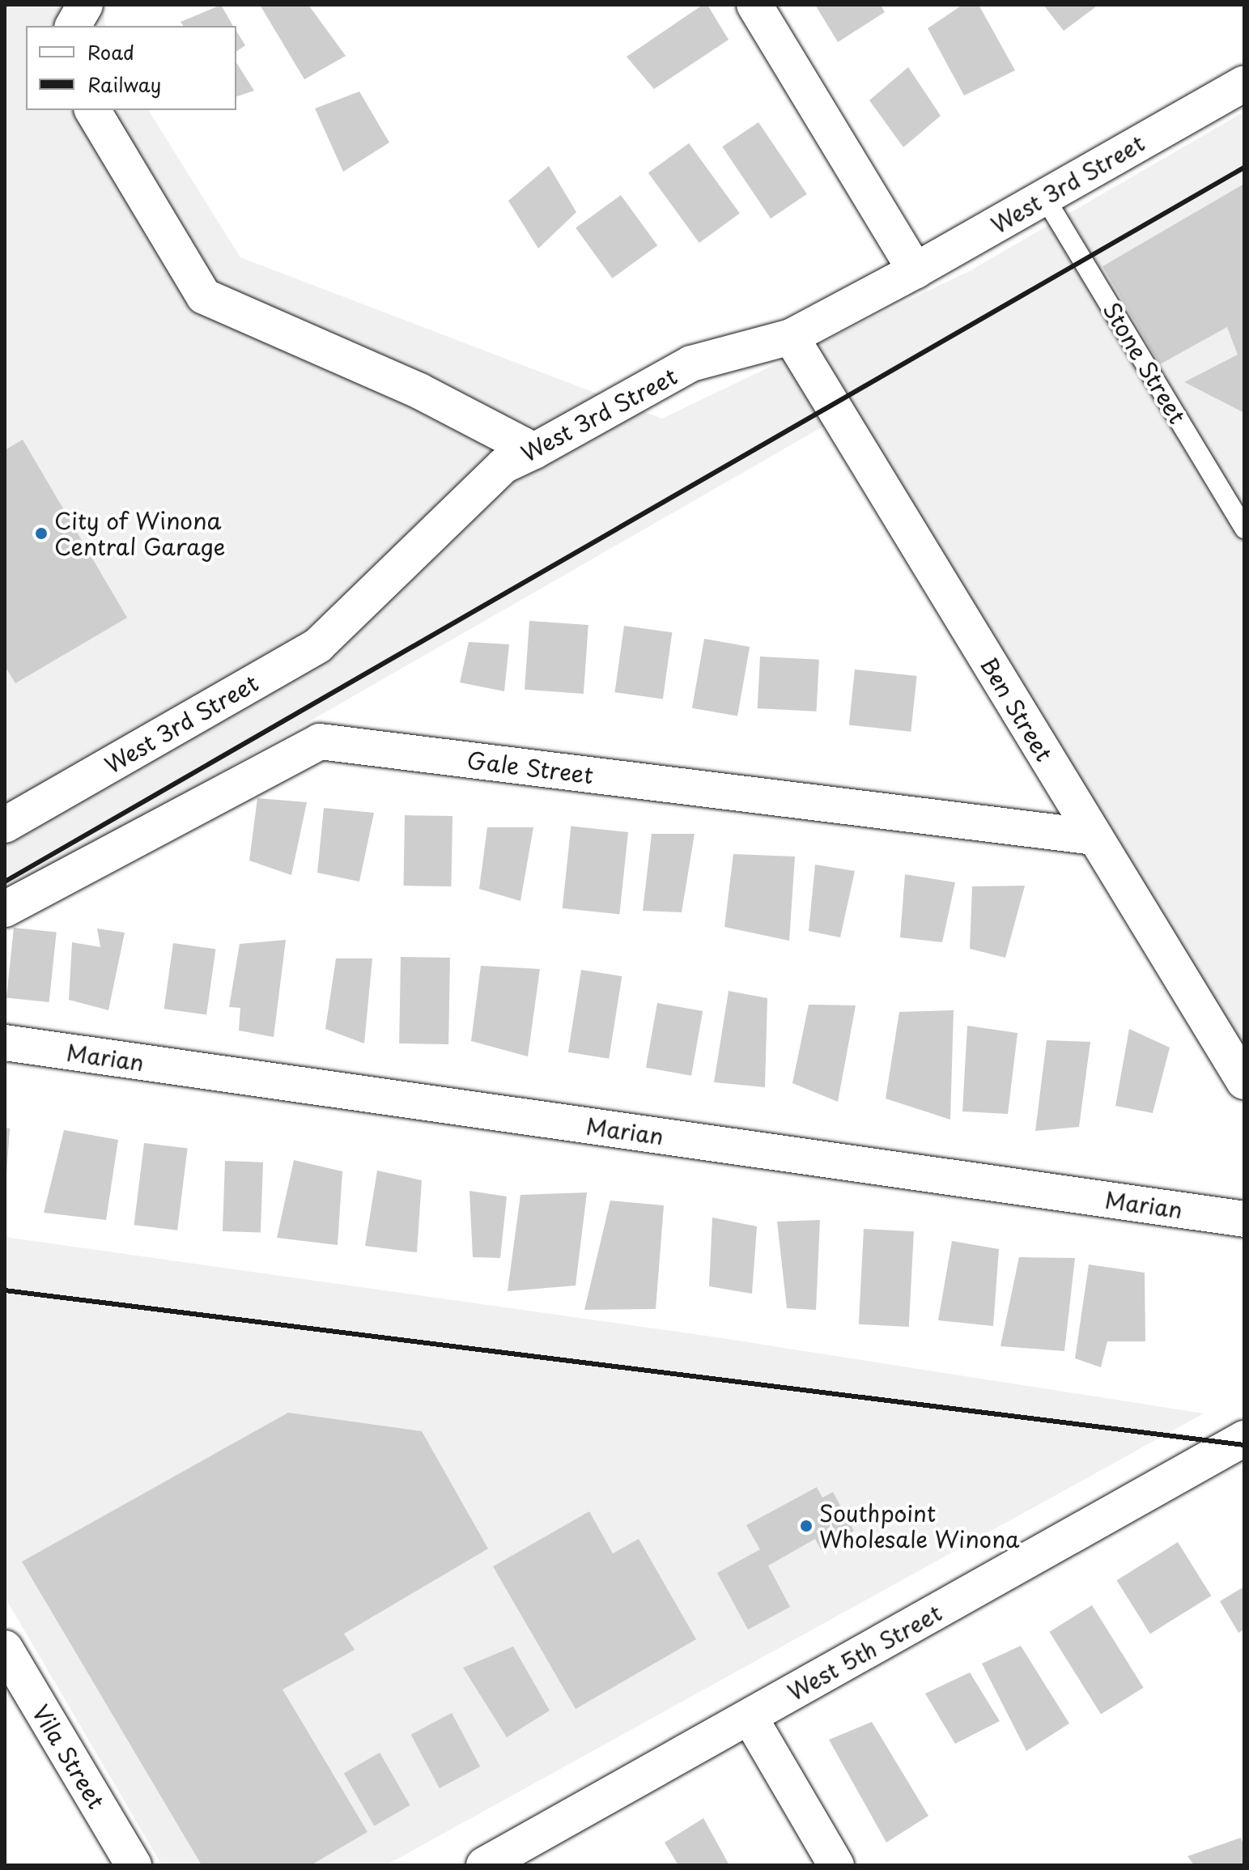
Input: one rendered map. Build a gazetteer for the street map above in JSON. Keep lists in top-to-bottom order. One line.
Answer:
{"streets":{"street":["West 3rd Street","Ben Street","Gale Street","Marian","West 5th Street","Vila Street"],"lane":["Stone Street"]},"crossings":[["West 3rd Street","Stone Street"],["West 3rd Street","Ben Street"],["Ben Street","Gale Street"]],"places":["City of Winona Central Garage","Southpoint Wholesale Winona"],"legend":["Road","Railway"]}
